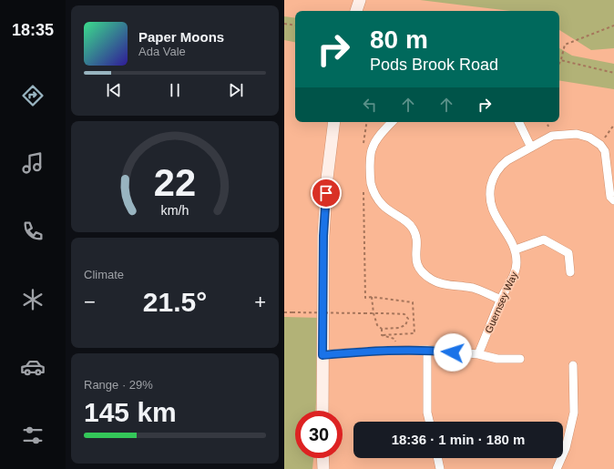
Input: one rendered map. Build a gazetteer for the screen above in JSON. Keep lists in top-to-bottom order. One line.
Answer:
{"streets":{"street":["Guernsey Way"]},"page":{"tabs":"18:35","turn":["80 m","Pods Brook Road"],"song":["Paper Moons","Ada Vale"],"tile":["Climate",["Range · 29%","145 km"]],"heat":["−","21.5°","+"],"limit":"30","trip":"18:36 · 1 min · 180 m","gauge":["22","km/h"]}}
